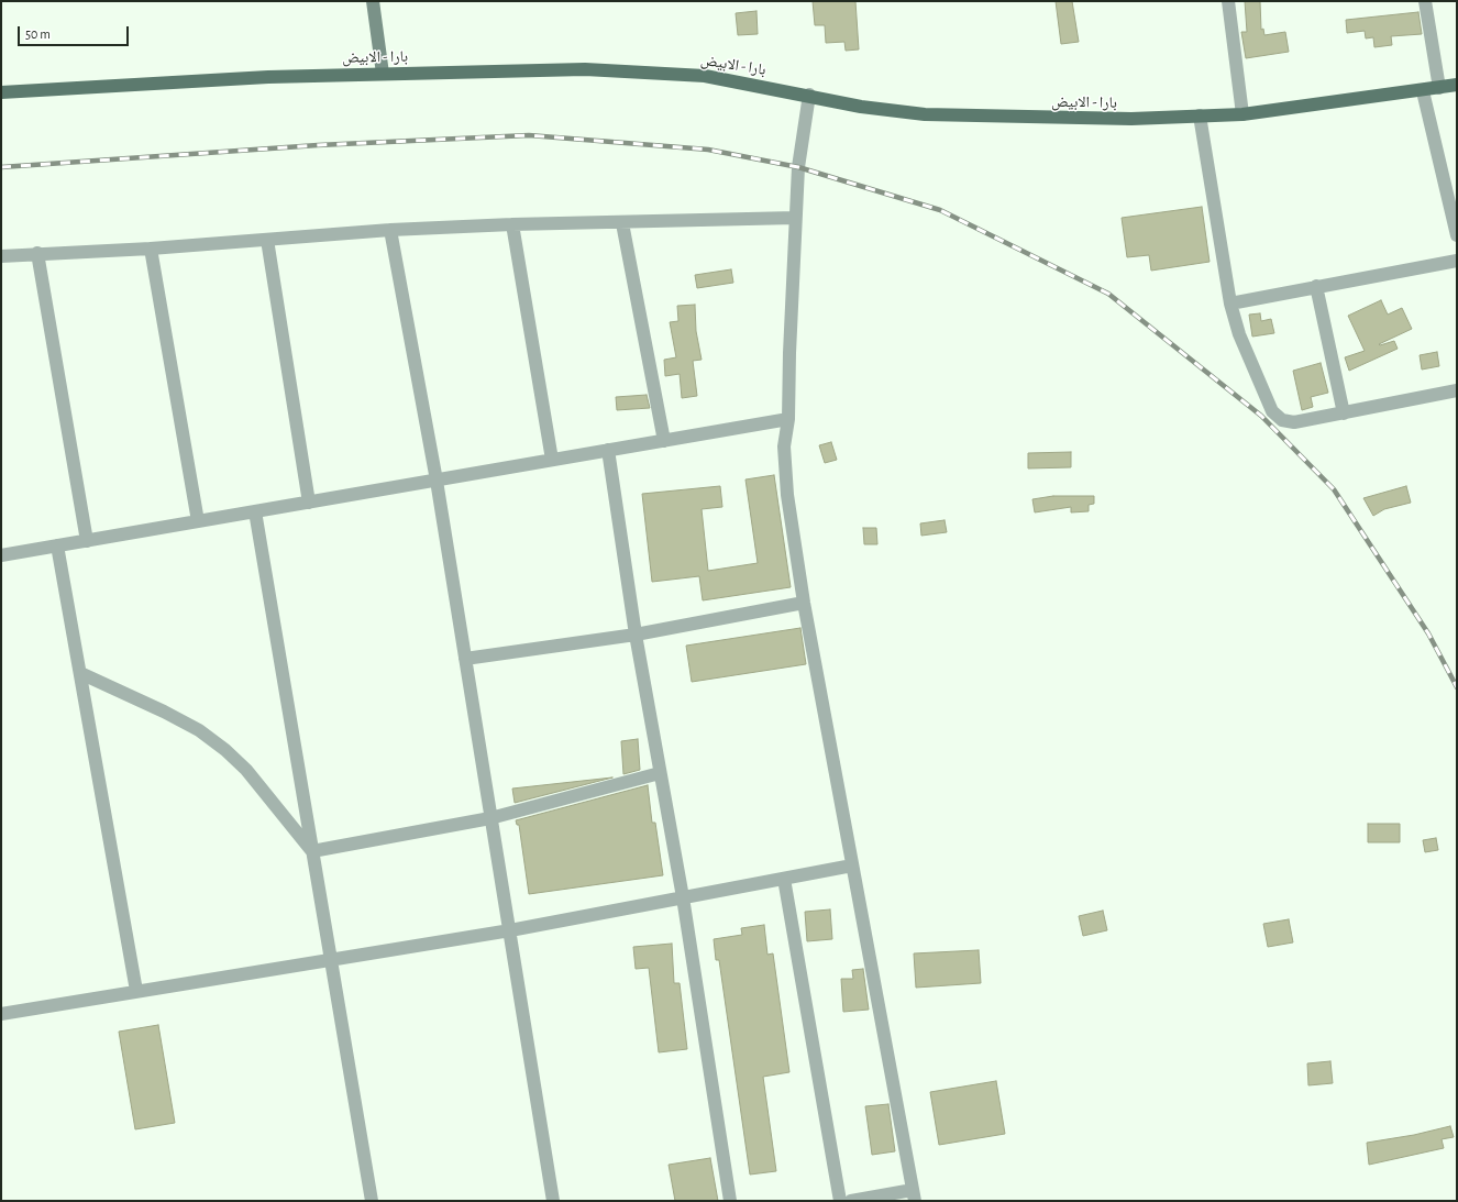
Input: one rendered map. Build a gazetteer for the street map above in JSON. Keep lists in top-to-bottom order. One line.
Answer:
{"streets":{"main road":["بارا - الابيض"]},"scale_bar":"50 m"}
